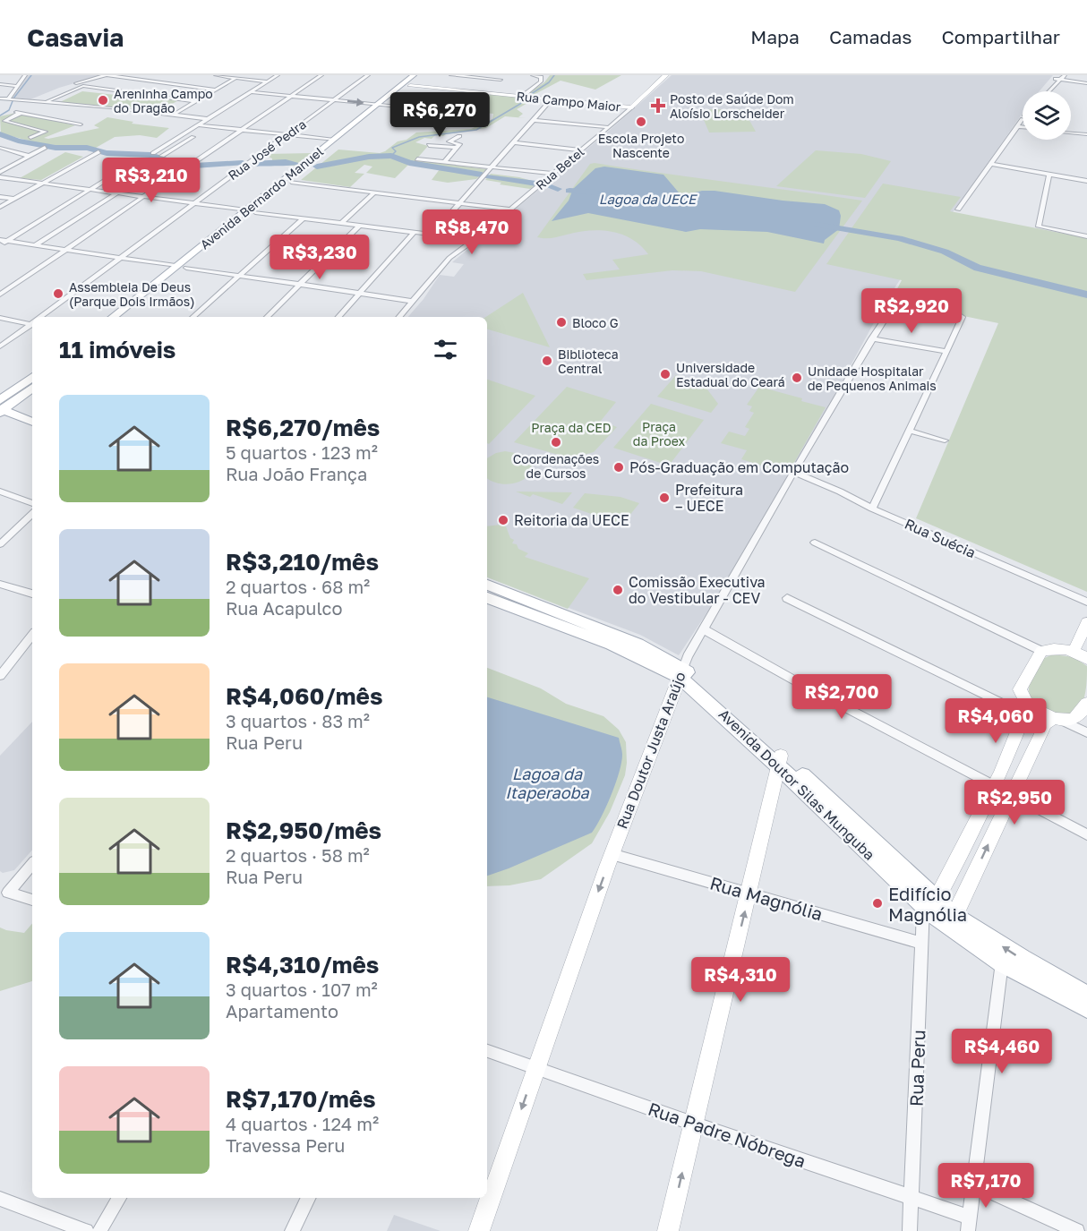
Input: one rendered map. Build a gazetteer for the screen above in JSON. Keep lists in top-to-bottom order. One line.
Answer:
{"streets":{"main road":["Avenida Bernardo Manuel","Avenida Doutor Silas Munguba"],"street":["Rua Campo Maior","Rua José Pedra","Rua Betel","Rua Suécia","Rua Doutor Justa Araújo","Rua Magnólia","Rua Peru","Rua Padre Nóbrega"]},"crossings":[["Rua Campo Maior","Rua Betel"],["Rua Campo Maior","Avenida Bernardo Manuel"],["Rua Suécia","Rua Doutor Justa Araújo"],["Rua Doutor Justa Araújo","Avenida Doutor Silas Munguba"],["Rua Doutor Justa Araújo","Rua Magnólia"],["Rua Doutor Justa Araújo","Rua Padre Nóbrega"],["Avenida Doutor Silas Munguba","Rua Peru"],["Rua Magnólia","Rua Peru"],["Rua Peru","Rua Padre Nóbrega"]],"one_way":["Rua Doutor Justa Araújo"],"water":["Lagoa da UECE","Lagoa da Itaperaoba"],"parks":["Praça da Proex","Praça da CED"],"places":{"other":["Areninha Campo do Dragão","Escola Projeto Nascente","Assembleia De Deus (Parque Dois Irmãos)","Bloco G","Biblioteca Central","Universidade Estadual do Ceará","Unidade Hospitalar de Pequenos Animais","Coordenações de Cursos","Pós-Graduação em Computação","Prefeitura – UECE","Reitoria da UECE","Comissão Executiva do Vestibular - CEV","Edifício Magnólia"],"health":["Posto de Saúde Dom Aloísio Lorscheider"]},"page":{"header":"Casavia","nav":["Mapa","Camadas","Compartilhar"],"price":["R$6,270","R$3,210","R$8,470","R$3,230","R$2,920","R$2,700","R$4,060","R$2,950","R$4,310","R$4,460","R$7,170"],"heading":"11 imóveis","list":[{"name":"R$6,270/mês","note":"5 quartos · 123 m² · Rua João França"},{"name":"R$3,210/mês","note":"2 quartos · 68 m² · Rua Acapulco"},{"name":"R$4,060/mês","note":"3 quartos · 83 m² · Rua Peru"},{"name":"R$2,950/mês","note":"2 quartos · 58 m² · Rua Peru"},{"name":"R$4,310/mês","note":"3 quartos · 107 m² · Apartamento"},{"name":"R$7,170/mês","note":"4 quartos · 124 m² · Travessa Peru"}]}}
